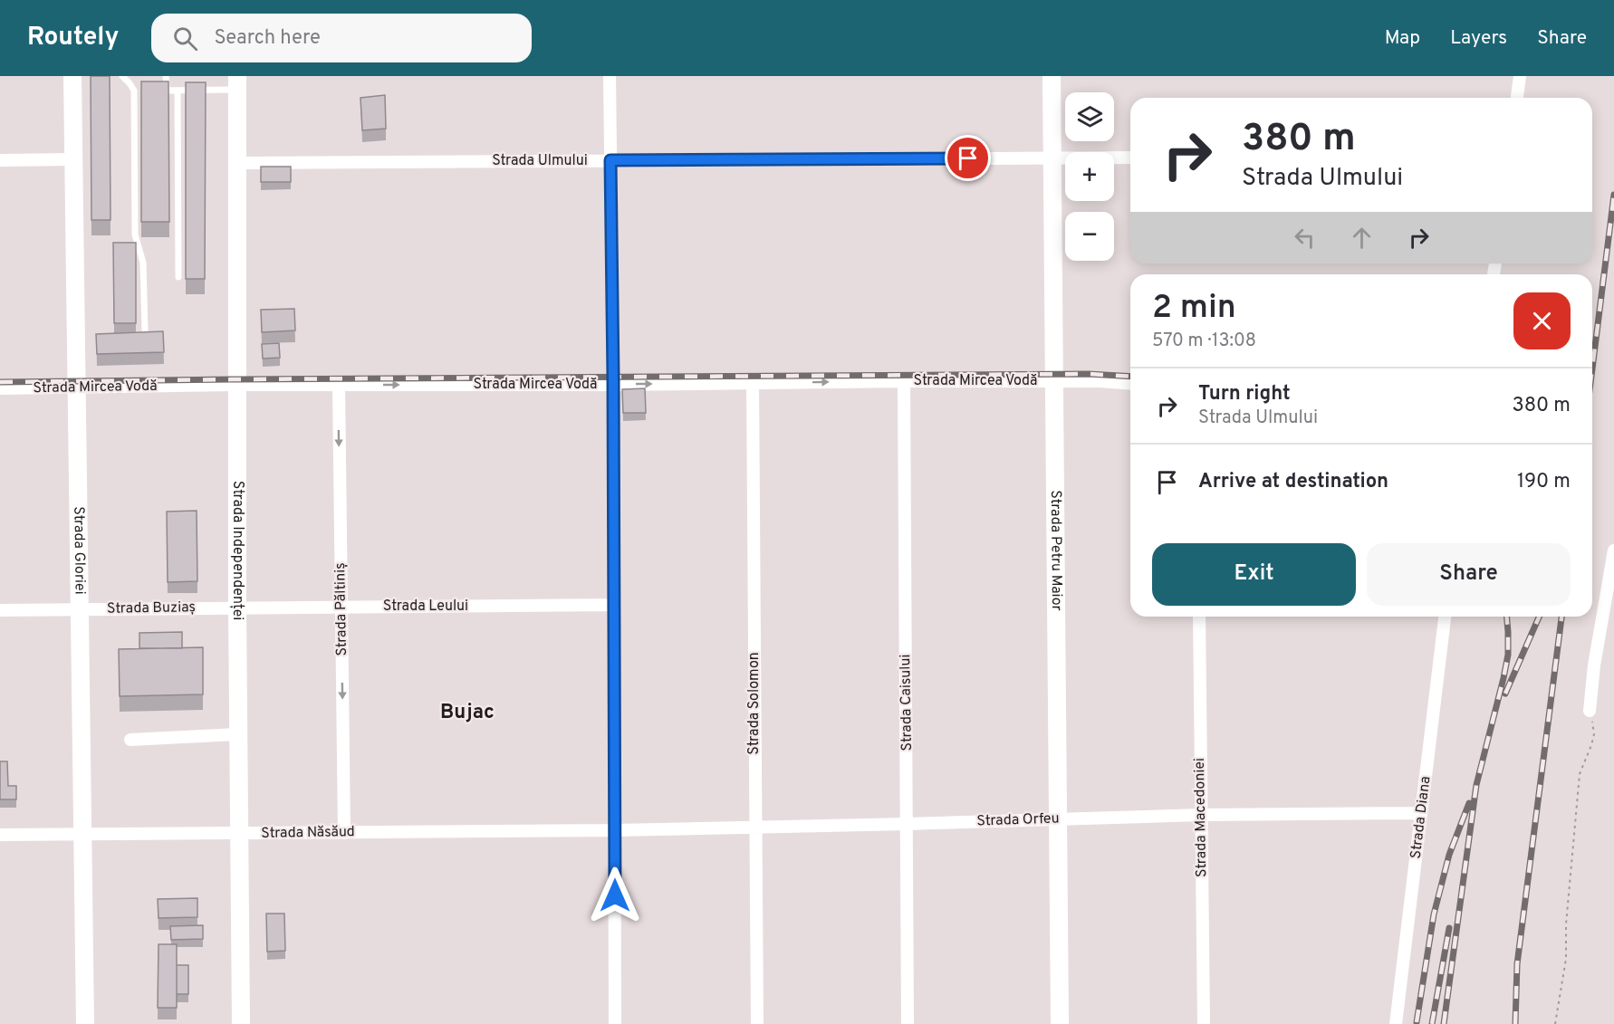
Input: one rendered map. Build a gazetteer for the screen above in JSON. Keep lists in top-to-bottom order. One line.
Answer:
{"streets":{"street":["Strada Ulmului","Strada Mircea Vodă","Strada Gloriei","Strada Independenței","Strada Petru Maior","Strada Leului","Strada Buziaș","Strada Păltiniș","Strada Caisului","Strada Solomon","Strada Macedoniei","Strada Diana","Strada Orfeu","Strada Năsăud"]},"crossings":[["Strada Ulmului","Strada Independenței"],["Strada Ulmului","Strada Petru Maior"],["Strada Mircea Vodă","Strada Gloriei"],["Strada Mircea Vodă","Strada Independenței"],["Strada Mircea Vodă","Strada Petru Maior"],["Strada Mircea Vodă","Strada Păltiniș"],["Strada Mircea Vodă","Strada Caisului"],["Strada Mircea Vodă","Strada Solomon"],["Strada Gloriei","Strada Buziaș"],["Strada Gloriei","Strada Năsăud"],["Strada Independenței","Strada Leului"],["Strada Independenței","Strada Buziaș"],["Strada Independenței","Strada Năsăud"],["Strada Petru Maior","Strada Orfeu"],["Strada Leului","Strada Buziaș"],["Strada Leului","Strada Păltiniș"],["Strada Păltiniș","Strada Năsăud"],["Strada Caisului","Strada Orfeu"],["Strada Solomon","Strada Orfeu"],["Strada Macedoniei","Strada Orfeu"],["Strada Diana","Strada Orfeu"],["Strada Orfeu","Strada Năsăud"]],"one_way":["Strada Mircea Vodă","Strada Păltiniș"],"districts":["Bujac"],"page":{"header":"Routely","search":"Search here","nav":["Map","Layers","Share"],"map_buttons":["+","−"],"turn":["380 m","Strada Ulmului"],"heading":["2 min","570 m · 13:08"],"list":[{"name":"Turn right","note":"Strada Ulmului","value":"380 m"},{"name":"Arrive at destination","value":"190 m"}],"buttons":["Exit","Share"]}}
